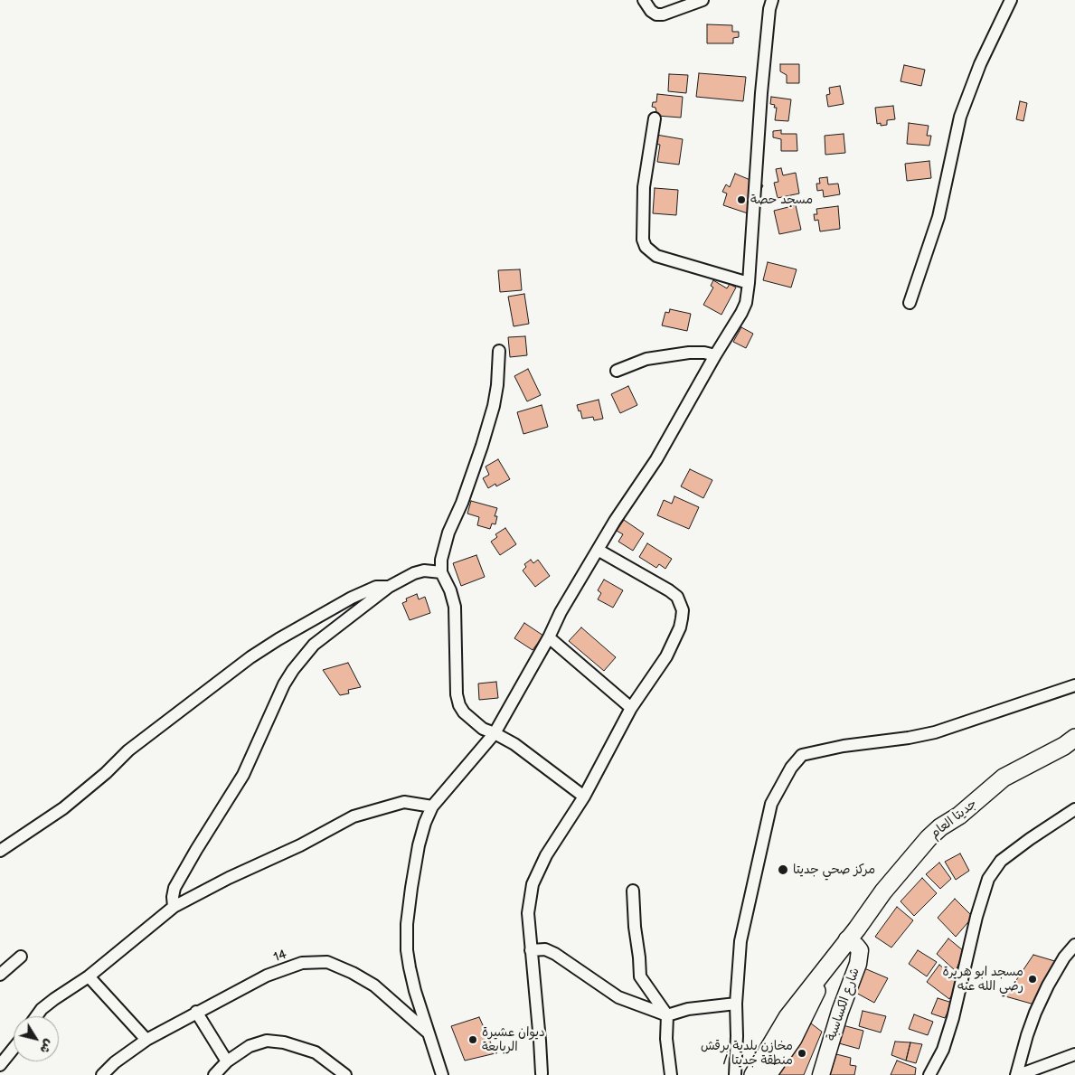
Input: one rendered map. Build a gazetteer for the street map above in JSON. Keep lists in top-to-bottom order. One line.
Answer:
{"streets":{"main road":["جديتا العام"],"street":["14","شارع الكساسبة"]},"crossings":[["جديتا العام","شارع الكساسبة"]],"places":["مسجد حصة","مركز صحي جديتا","مسجد ابو هريرة رضي الله عنه","ديوان عشيرة الربابعة","مخازن بلدية برقش / منطقة جديتا"],"north":"bottom right"}
